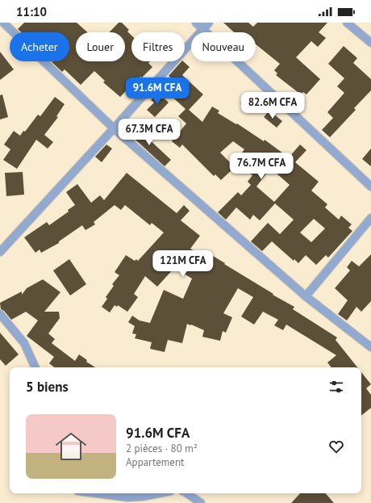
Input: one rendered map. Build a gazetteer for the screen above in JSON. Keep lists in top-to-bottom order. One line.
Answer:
{"page":{"status":"11:10","chip":["Acheter","Louer","Filtres","Nouveau"],"price":["91.6M CFA","82.6M CFA","67.3M CFA","76.7M CFA","121M CFA"],"heading":"5 biens","list":[{"name":"91.6M CFA","note":"2 pièces · 80 m² · Appartement"}]}}
